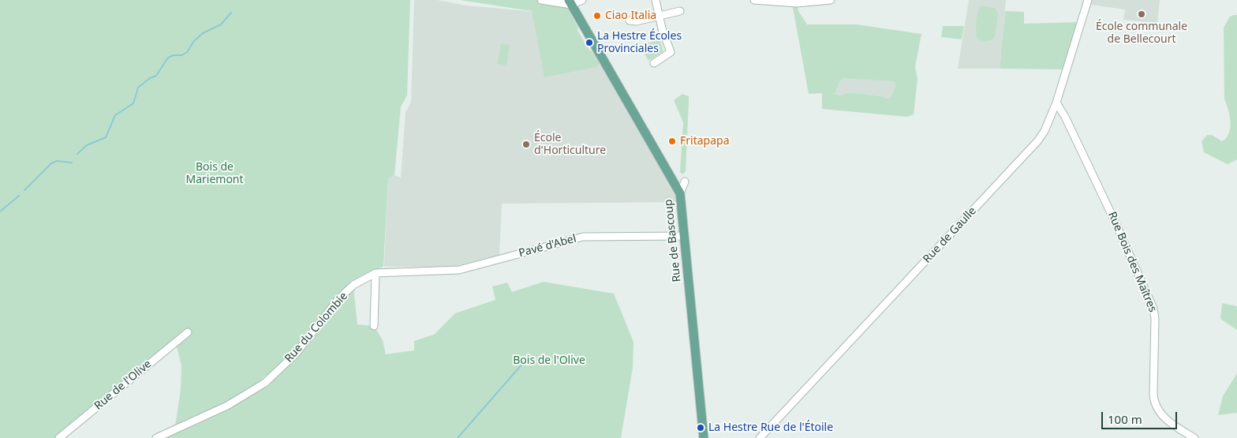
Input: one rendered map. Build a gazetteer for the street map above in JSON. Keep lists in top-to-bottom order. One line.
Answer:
{"streets":{"main road":["Rue de Bascoup"],"street":["Rue de Gaulle","Pavé d'Abel","Rue Bois des Maîtres","Rue du Colombie","Rue de l'Olive"]},"crossings":[["Rue de Gaulle","Rue Bois des Maîtres"],["Rue de Bascoup","Pavé d'Abel"],["Pavé d'Abel","Rue du Colombie"]],"parks":["Bois de Mariemont","Bois de l'Olive"],"places":["École communale de Bellecourt","Ciao Italia","La Hestre Écoles Provinciales","Fritapapa","École d'Horticulture","La Hestre Rue de l'Étoile"],"scale_bar":"100 m"}
